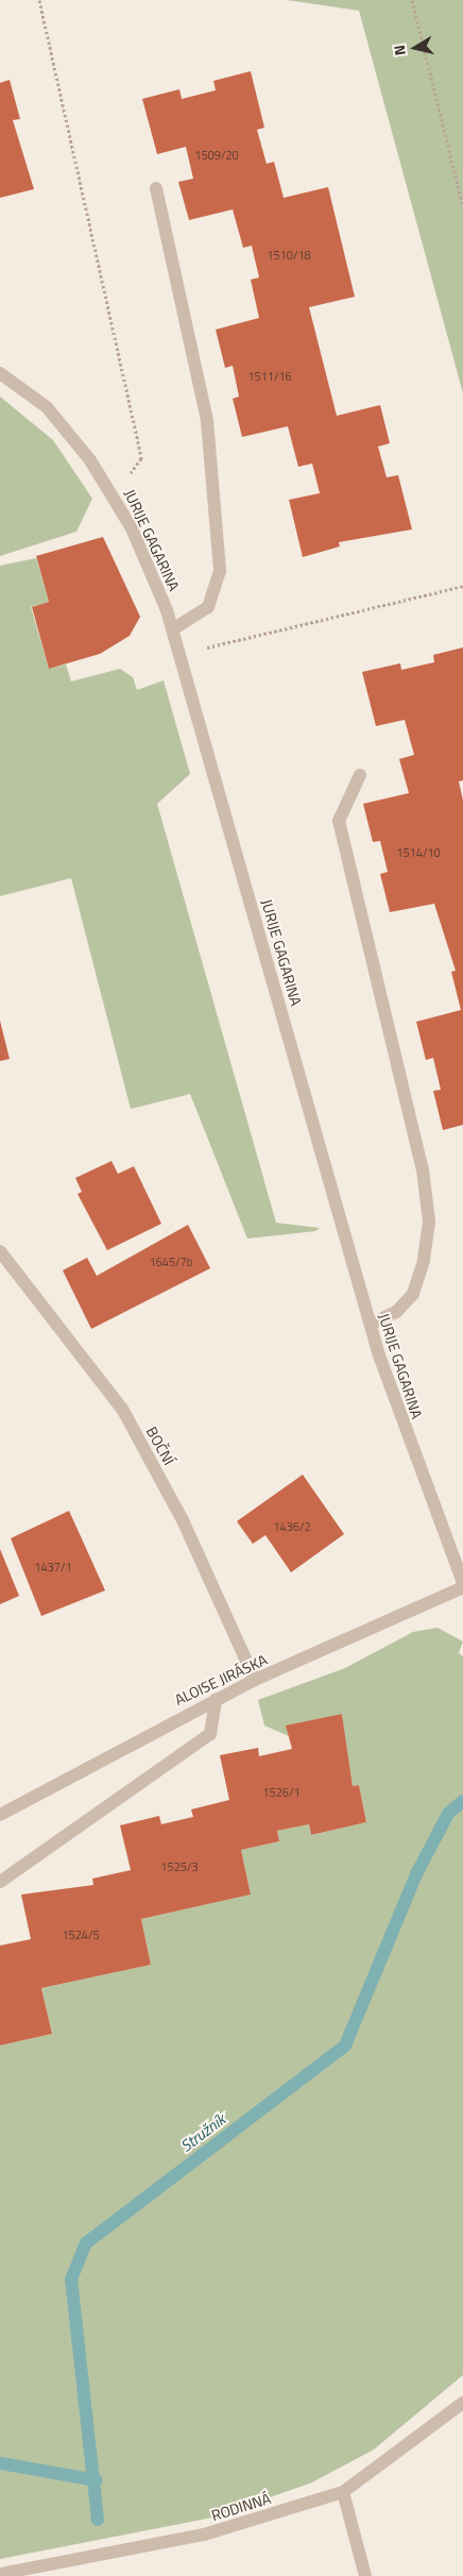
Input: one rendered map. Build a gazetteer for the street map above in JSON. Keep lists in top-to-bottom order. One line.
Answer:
{"streets":{"street":["JURIJE GAGARINA","BOČNÍ","ALOISE JIRÁSKA","RODINNÁ"]},"crossings":[["BOČNÍ","ALOISE JIRÁSKA"]],"water":["Stružník"],"house_numbers":["1509/20","1510/18","1511/16","1514/10","1645/7b","1436/2","1437/1","1526/1","1525/3","1524/5"],"north":"left"}
